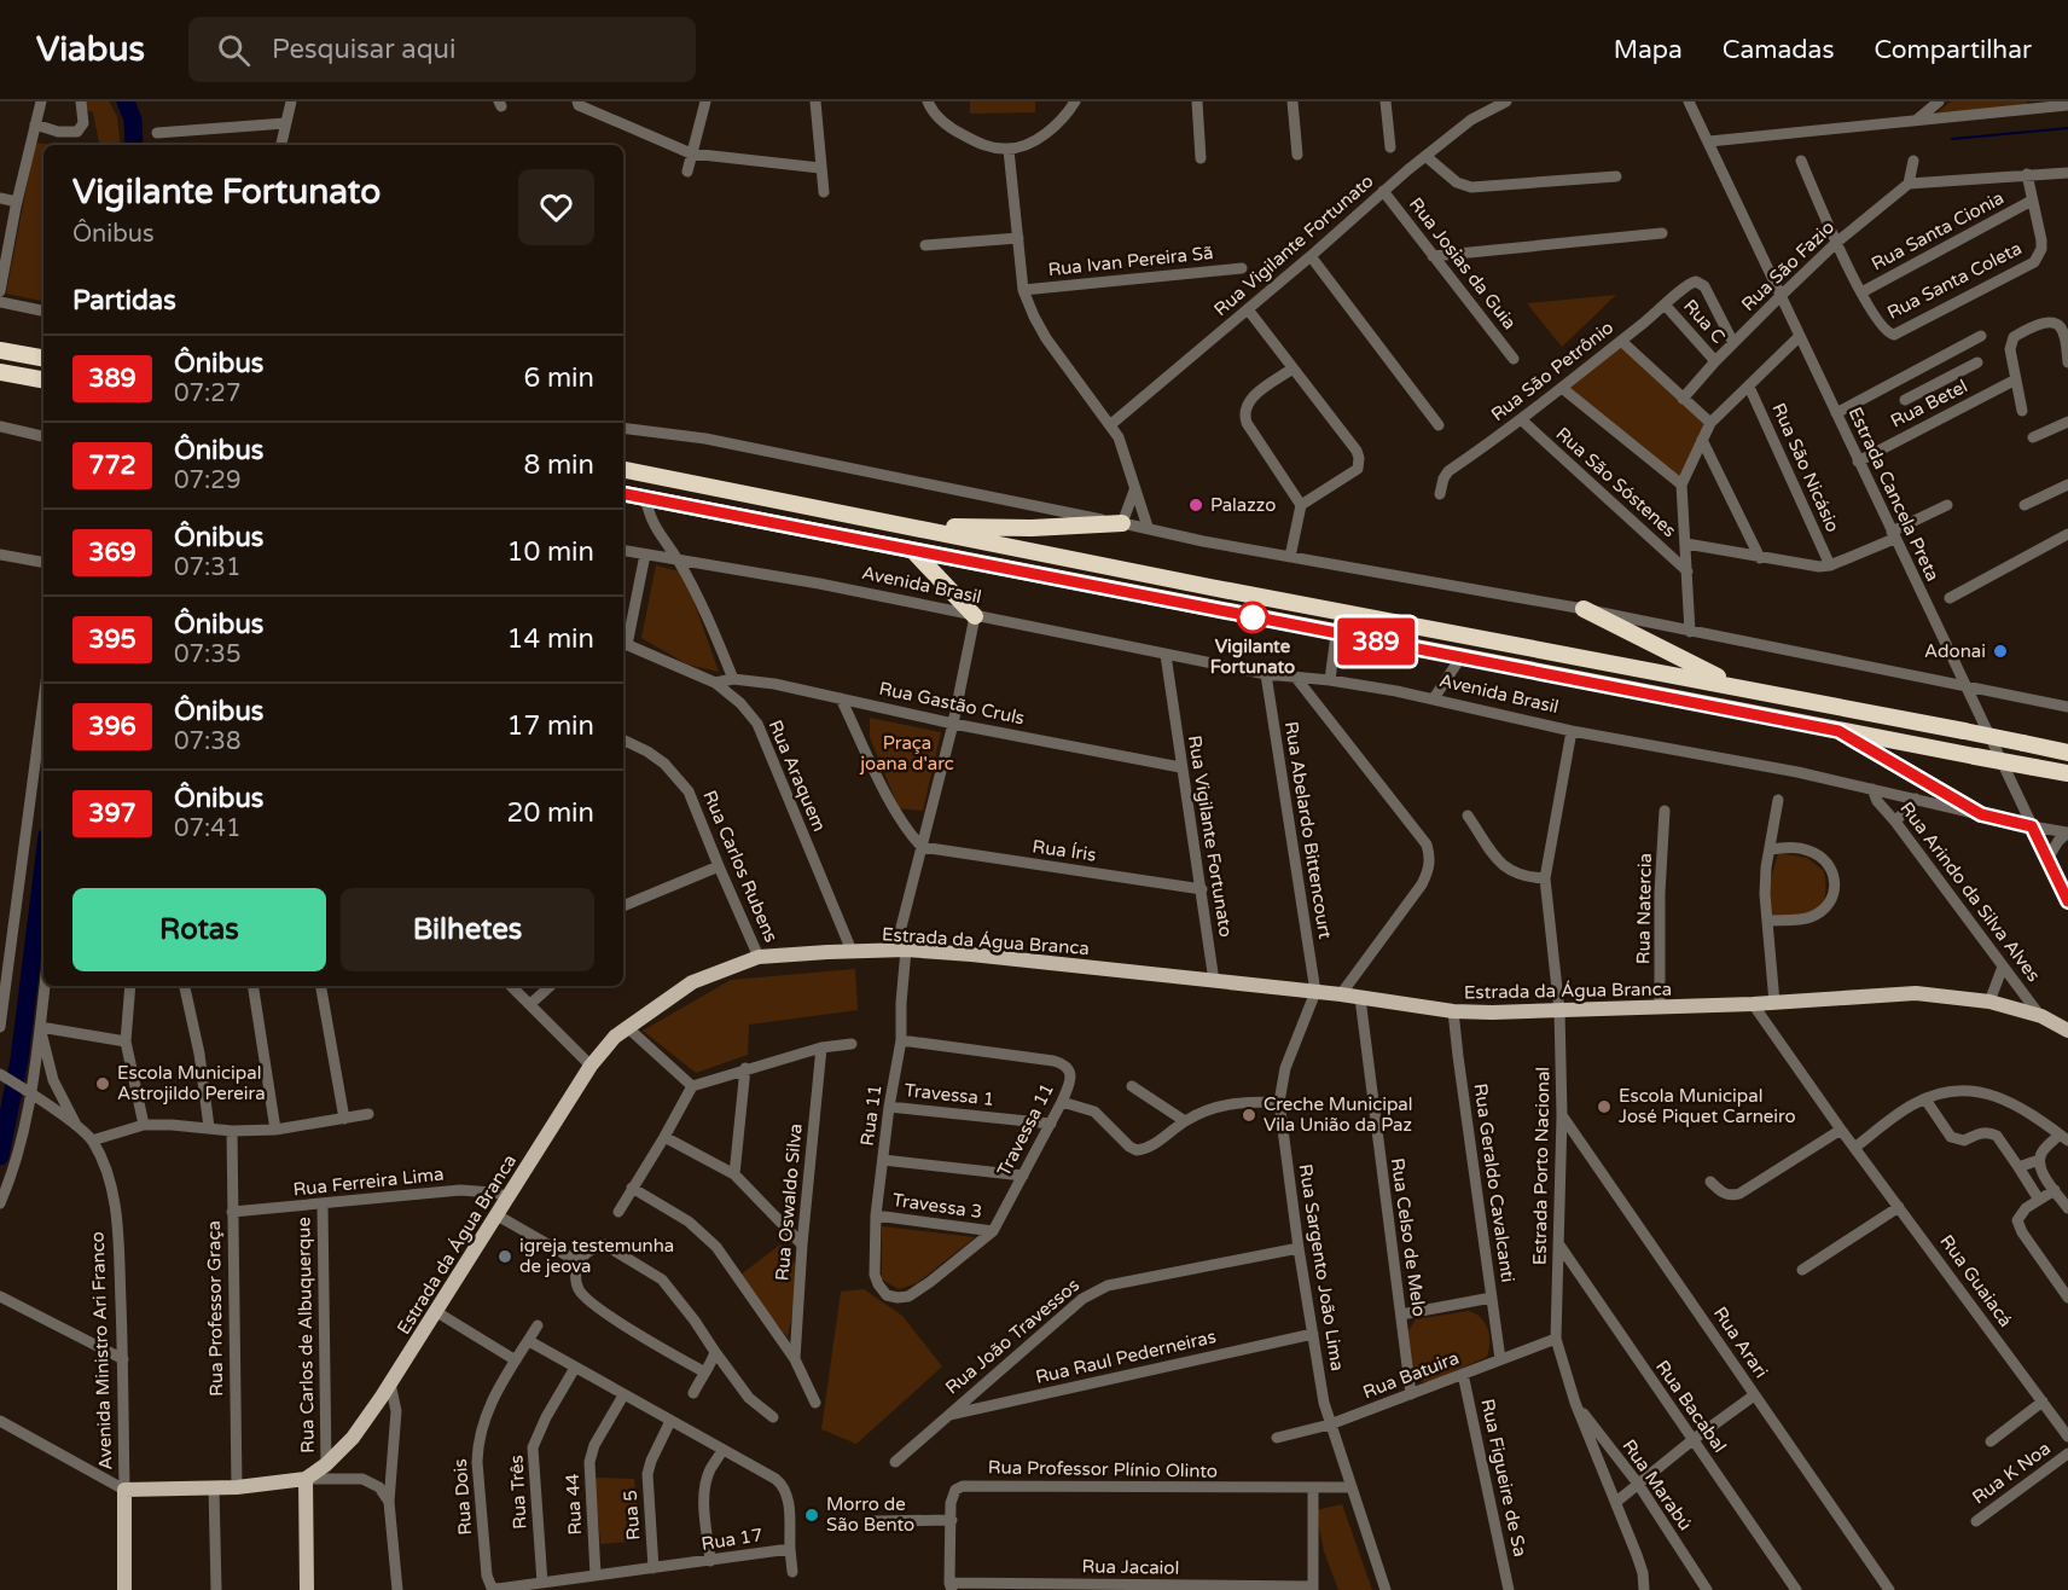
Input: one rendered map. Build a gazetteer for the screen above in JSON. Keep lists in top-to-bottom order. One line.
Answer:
{"streets":{"highway":["Avenida Brasil"],"main road":["Estrada da Água Branca","Avenida Ministro Ari Franco"],"street":["Rua Santa Cionia","Rua Vigilante Fortunato","Rua Ivan Pereira Sã","Rua Josias da Guia","Rua São Fazio","Rua Santa Coleta","Rua C","Rua São Petrônio","Rua Betel","Rua São Nicásio","Rua São Sóstenes","Estrada Cancela Preta","Rua Gastão Cruls","Rua Araquem","Rua Abelardo Bittencourt","Rua Íris","Rua Carlos Rubens","Rua Arindo da Silva Alves","Rua Natercia","Travessa 1","Rua 11","Travessa 11","Estrada Porto Nacional","Rua Ferreira Lima","Rua Geraldo Cavalcanti","Rua Oswaldo Silva","Travessa 3","Rua Celso de Melo","Rua Sargento João Lima","Rua Guaiacá","Rua Professor Graça","Rua Carlos de Albuquerque","Rua João Travessos","Rua Arari","Rua Raul Pederneiras","Rua Batuira","Rua Bacabal","Rua Professor Plínio Olinto","Rua K Noa","Rua Figueire de Sa","Rua Marabú","Rua Três","Rua Dois","Rua 44","Rua 5","Rua 17","Rua Jacaiol"]},"crossings":[["Rua Santa Cionia","Rua Santa Coleta"],["Rua Vigilante Fortunato","Rua Josias da Guia"],["Rua Vigilante Fortunato","Avenida Brasil"],["Rua Vigilante Fortunato","Rua Gastão Cruls"],["Rua Vigilante Fortunato","Rua Íris"],["Rua Vigilante Fortunato","Estrada da Água Branca"],["Rua São Fazio","Rua C"],["Rua São Fazio","Rua São Petrônio"],["Rua São Fazio","Estrada Cancela Preta"],["Rua C","Rua São Petrônio"],["Rua São Petrônio","Rua São Sóstenes"],["Rua Betel","Estrada Cancela Preta"],["Estrada Cancela Preta","Avenida Brasil"],["Avenida Brasil","Rua Abelardo Bittencourt"],["Avenida Brasil","Rua Arindo da Silva Alves"],["Avenida Brasil","Rua 11"],["Avenida Brasil","Estrada Porto Nacional"],["Rua Gastão Cruls","Rua Araquem"],["Rua Gastão Cruls","Rua 11"],["Rua Araquem","Estrada da Água Branca"],["Rua Abelardo Bittencourt","Estrada da Água Branca"],["Rua Abelardo Bittencourt","Rua Sargento João Lima"],["Rua Íris","Rua 11"],["Rua Carlos Rubens","Estrada da Água Branca"],["Rua Arindo da Silva Alves","Estrada da Água Branca"],["Rua Natercia","Estrada da Água Branca"],["Estrada da Água Branca","Rua 11"],["Estrada da Água Branca","Estrada Porto Nacional"],["Estrada da Água Branca","Rua Ferreira Lima"],["Estrada da Água Branca","Rua Geraldo Cavalcanti"],["Estrada da Água Branca","Rua Celso de Melo"],["Estrada da Água Branca","Rua Sargento João Lima"],["Estrada da Água Branca","Rua Guaiacá"],["Estrada da Água Branca","Rua Professor Graça"],["Estrada da Água Branca","Rua Carlos de Albuquerque"],["Estrada da Água Branca","Avenida Ministro Ari Franco"],["Travessa 1","Rua 11"],["Travessa 1","Travessa 11"],["Rua 11","Travessa 11"],["Rua 11","Travessa 3"],["Travessa 11","Travessa 3"],["Estrada Porto Nacional","Rua Arari"],["Estrada Porto Nacional","Rua Batuira"],["Estrada Porto Nacional","Rua Bacabal"],["Estrada Porto Nacional","Rua Marabú"],["Rua Ferreira Lima","Rua Professor Graça"],["Rua Ferreira Lima","Rua Carlos de Albuquerque"],["Rua Geraldo Cavalcanti","Rua Batuira"],["Rua Celso de Melo","Rua Batuira"],["Rua Sargento João Lima","Rua João Travessos"],["Rua Sargento João Lima","Rua Raul Pederneiras"],["Rua Sargento João Lima","Rua Batuira"],["Rua Sargento João Lima","Rua Professor Plínio Olinto"],["Rua João Travessos","Rua Raul Pederneiras"],["Rua Batuira","Rua Figueire de Sa"],["Rua Professor Plínio Olinto","Rua Jacaiol"],["Rua Três","Rua 17"],["Rua Dois","Rua 17"],["Rua 44","Rua 17"],["Rua 5","Rua 17"]],"parks":["Praça joana d'arc"],"places":["Palazzo","Vigilante Fortunato","Adonai","Escola Municipal Astrojildo Pereira","Escola Municipal José Piquet Carneiro","Creche Municipal Vila União da Paz","igreja testemunha de jeova","Morro de São Bento"],"lines":["bus line 389"],"page":{"header":"Viabus","search":"Pesquisar aqui","nav":["Mapa","Camadas","Compartilhar"],"on_map":"389","heading":[["Vigilante Fortunato","Ônibus"],"Partidas"],"list":[{"mark":"389","name":"Ônibus","note":"07:27","value":"6 min"},{"mark":"772","name":"Ônibus","note":"07:29","value":"8 min"},{"mark":"369","name":"Ônibus","note":"07:31","value":"10 min"},{"mark":"395","name":"Ônibus","note":"07:35","value":"14 min"},{"mark":"396","name":"Ônibus","note":"07:38","value":"17 min"},{"mark":"397","name":"Ônibus","note":"07:41","value":"20 min"}],"buttons":["Rotas","Bilhetes"]}}
